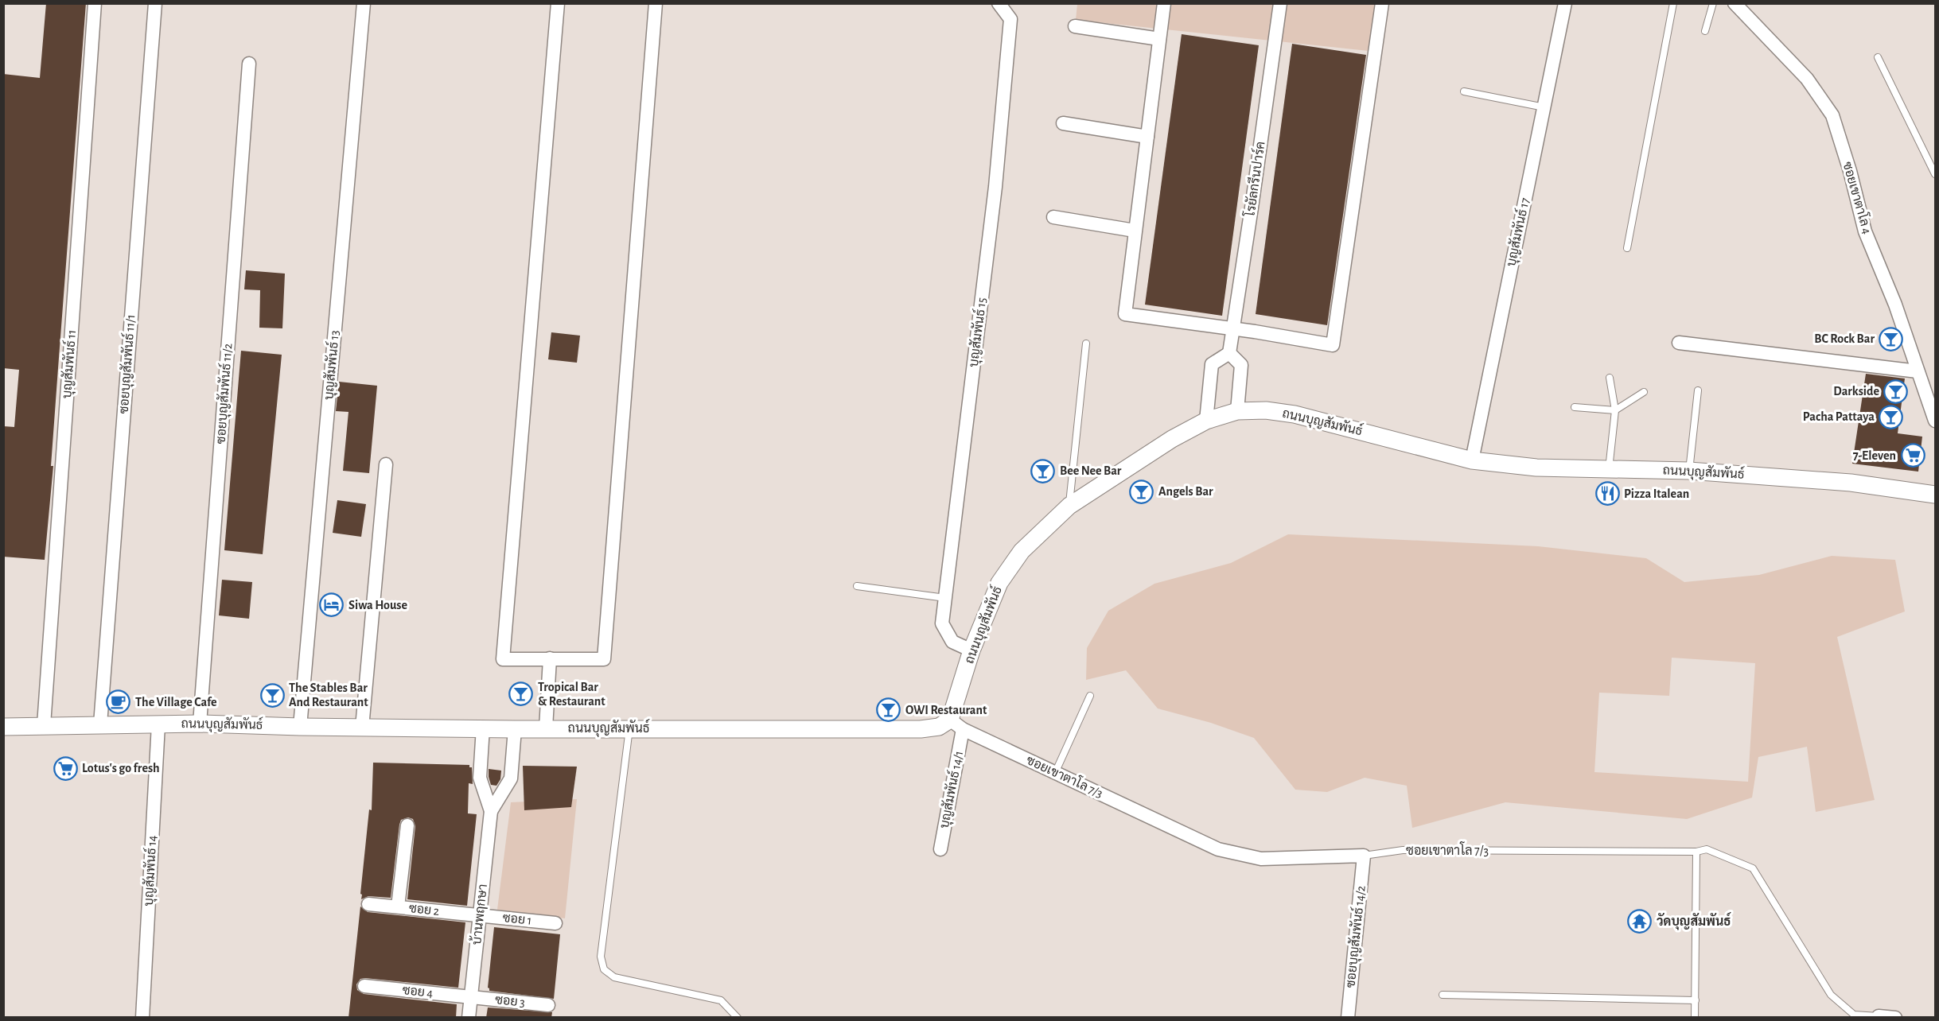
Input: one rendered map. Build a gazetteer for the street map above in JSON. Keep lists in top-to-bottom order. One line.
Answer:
{"streets":{"street":["โรยัลกรีนปาร์ค","ซอยเขาตาโล 4","บุญสัมพันธ์ 17","บุญสัมพันธ์ 15","บุญสัมพันธ์ 11","ซอยบุญสัมพันธ์ 11/1","บุญสัมพันธ์ 13","ซอยบุญสัมพันธ์ 11/2","ถนนบุญสัมพันธ์","ซอยเขาตาโล 7/3","บุญสัมพันธ์ 14/1","บุญสัมพันธ์ 14","ซอย 2","บ้านพฤกษา","ซอย 1","ซอยบุญสัมพันธ์ 14/2","ซอย 4","ซอย 3"]},"crossings":[["บุญสัมพันธ์ 17","ถนนบุญสัมพันธ์"],["บุญสัมพันธ์ 15","ถนนบุญสัมพันธ์"],["บุญสัมพันธ์ 11","ถนนบุญสัมพันธ์"],["ซอยบุญสัมพันธ์ 11/1","ถนนบุญสัมพันธ์"],["บุญสัมพันธ์ 13","ถนนบุญสัมพันธ์"],["ซอยบุญสัมพันธ์ 11/2","ถนนบุญสัมพันธ์"],["ถนนบุญสัมพันธ์","ซอยเขาตาโล 7/3"],["ถนนบุญสัมพันธ์","บุญสัมพันธ์ 14/1"],["ถนนบุญสัมพันธ์","บุญสัมพันธ์ 14"],["ถนนบุญสัมพันธ์","บ้านพฤกษา"],["ซอยเขาตาโล 7/3","บุญสัมพันธ์ 14/1"],["ซอยเขาตาโล 7/3","ซอยบุญสัมพันธ์ 14/2"],["ซอย 2","บ้านพฤกษา"],["ซอย 2","ซอย 1"],["บ้านพฤกษา","ซอย 1"],["บ้านพฤกษา","ซอย 4"],["บ้านพฤกษา","ซอย 3"],["ซอย 4","ซอย 3"]],"places":{"bar":["BC Rock Bar","Darkside","Pacha Pattaya","Bee Nee Bar","Angels Bar","Tropical Bar & Restaurant","The Stables Bar And Restaurant","OWI Restaurant"],"supermarket":["7-Eleven","Lotus's go fresh"],"restaurant":["Pizza Italean"],"hotel":["Siwa House"],"cafe":["The Village Cafe"],"temple":["วัดบุญสัมพันธ์"]}}
